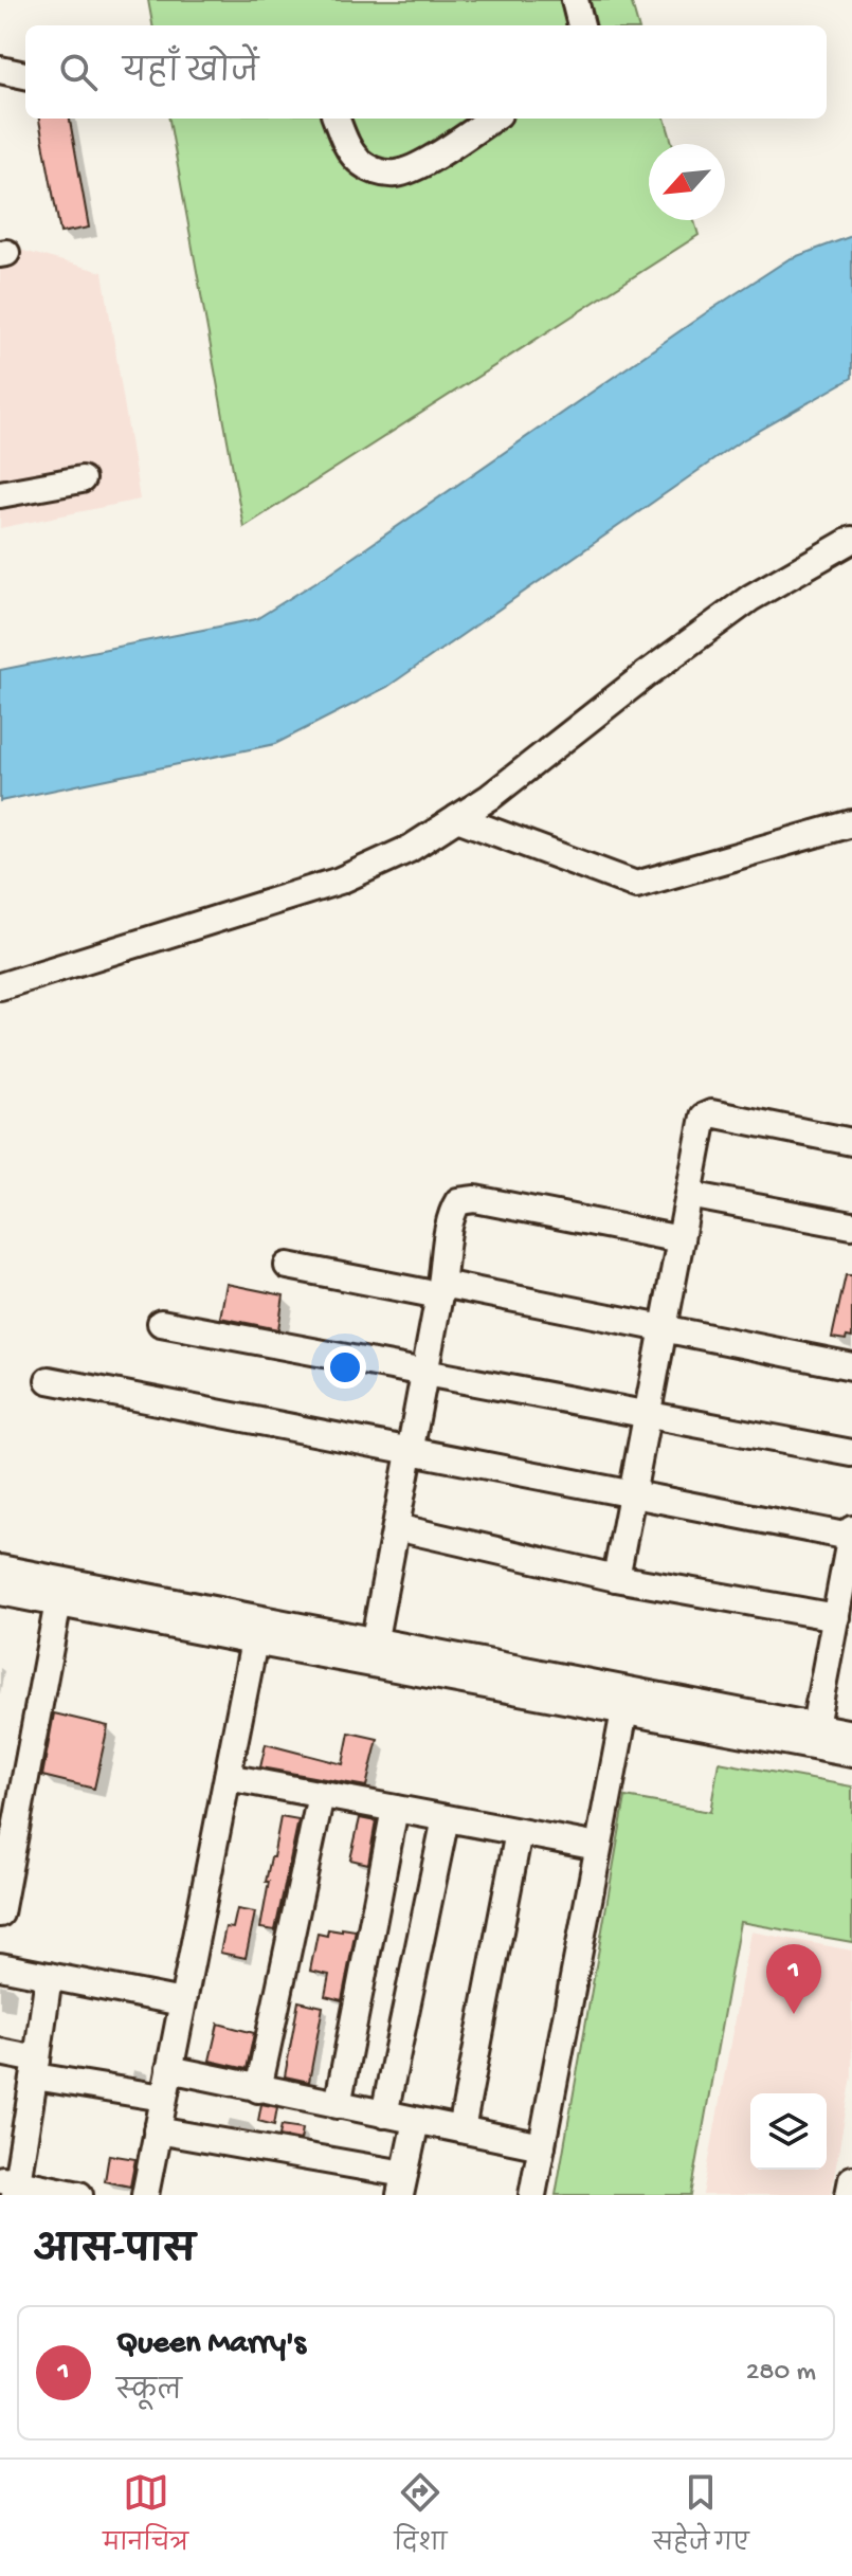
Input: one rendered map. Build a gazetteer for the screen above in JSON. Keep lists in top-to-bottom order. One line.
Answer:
{"north":"bottom left","page":{"search":"यहाँ खोजें","pins":"1","heading":"आस-पास","list":[{"mark":"1","name":"Queen Marry's","note":"स्कूल","value":"280 m"}],"nav":["मानचित्र","दिशा","सहेजे गए"]}}
